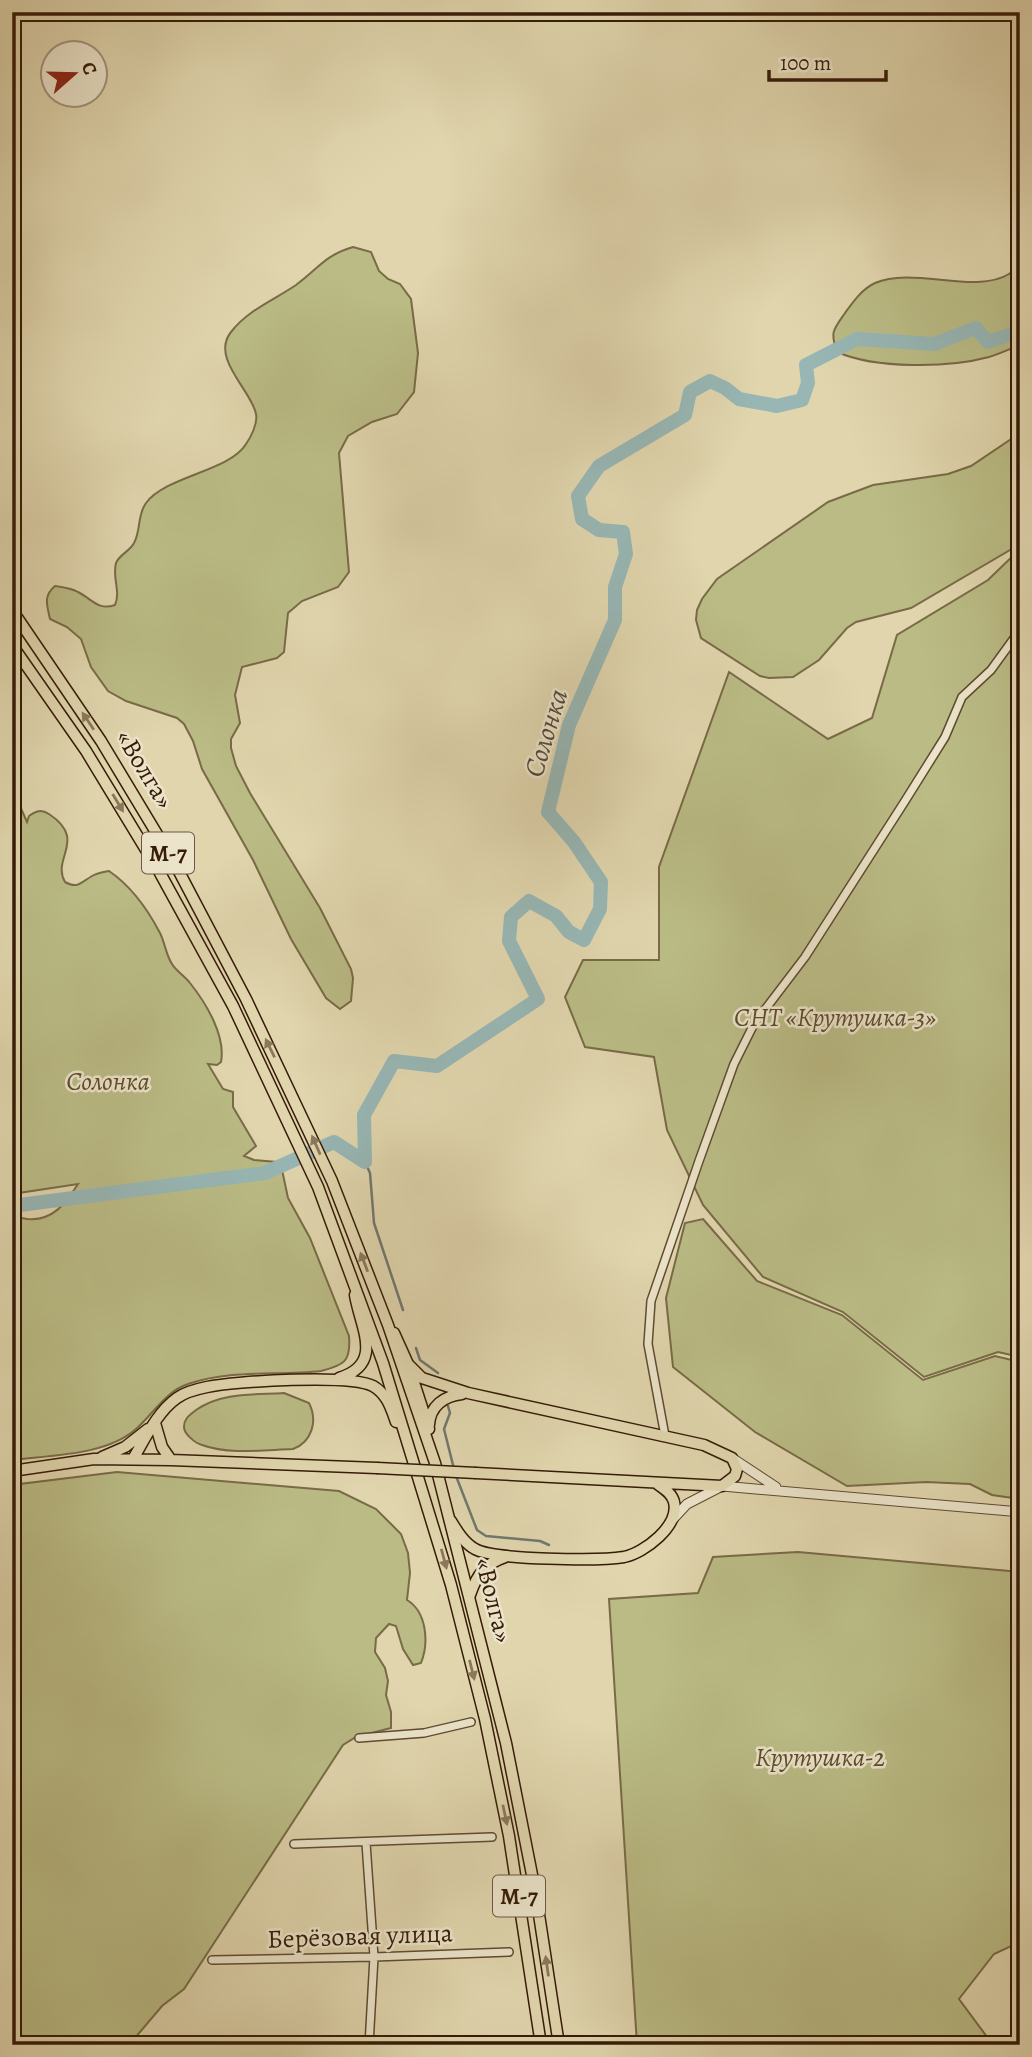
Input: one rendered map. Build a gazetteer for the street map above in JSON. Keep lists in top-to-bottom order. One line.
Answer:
{"streets":{"main road":["«Волга»","М-7"],"street":["Берёзовая улица"]},"water":["Солонка"],"parks":["СНТ «Крутушка-3»","Солонка","Крутушка-2"],"scale_bar":"100 m","north":"right"}
